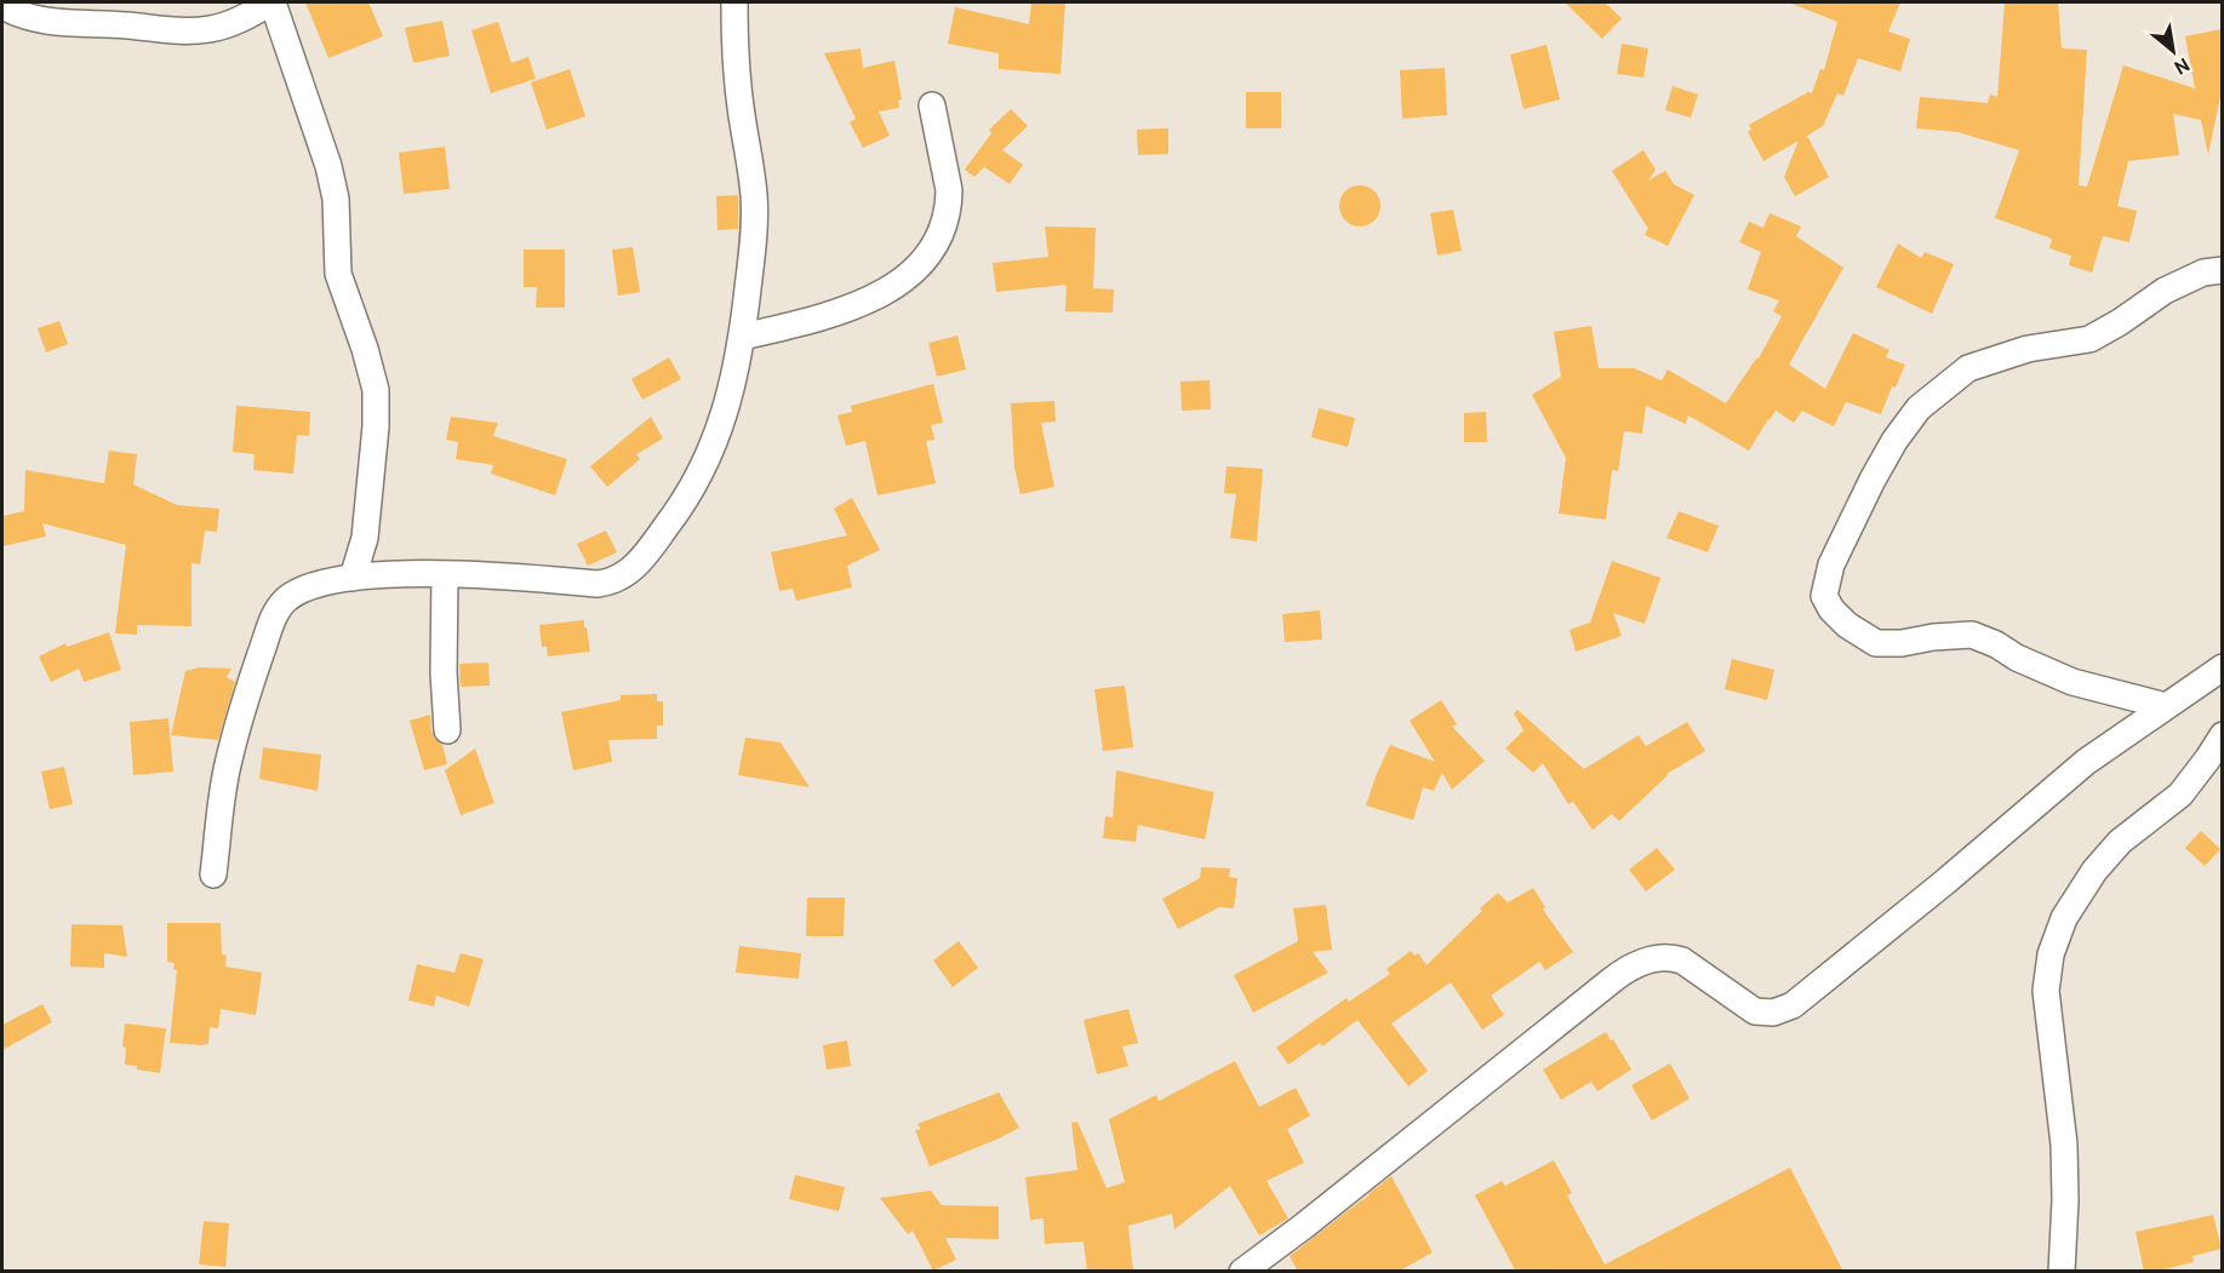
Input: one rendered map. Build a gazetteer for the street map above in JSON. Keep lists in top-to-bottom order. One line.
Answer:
{"north":"bottom right"}
